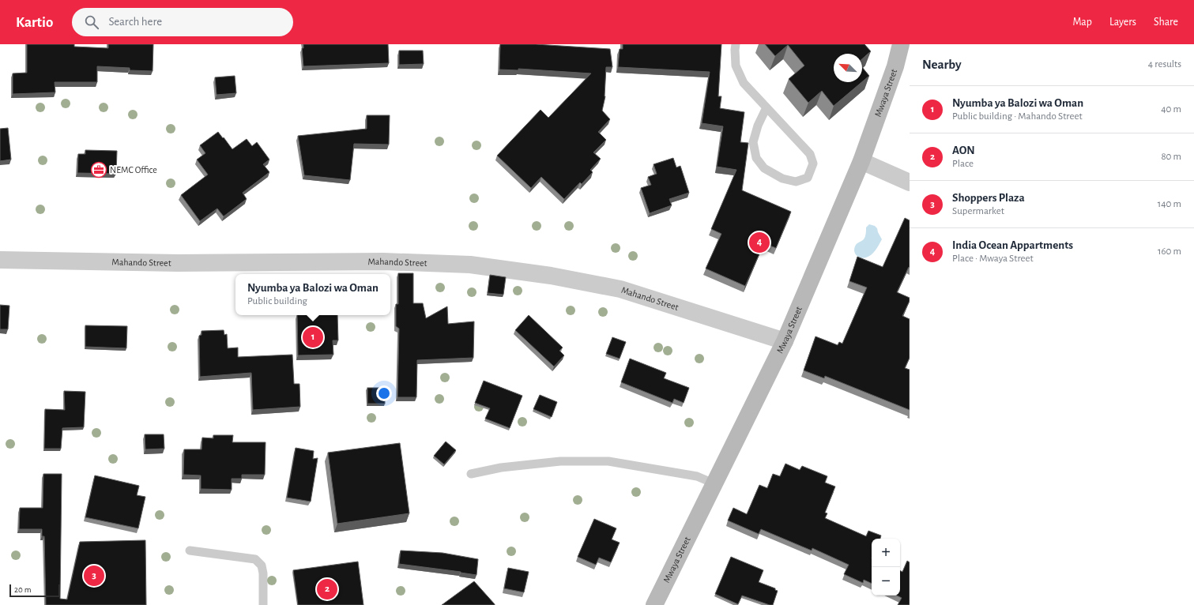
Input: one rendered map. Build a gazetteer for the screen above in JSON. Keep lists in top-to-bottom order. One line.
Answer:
{"streets":{"street":["Mwaya Street","Mahando Street"]},"crossings":[["Mwaya Street","Mahando Street"]],"places":{"office":["NEMC Office"]},"scale_bar":"20 m","north":"top left","page":{"header":"Kartio","search":"Search here","nav":["Map","Layers","Share"],"heading":["Nearby","4 results"],"list":[{"mark":"1","name":"Nyumba ya Balozi wa Oman","note":"Public building · Mahando Street","value":"40 m"},{"mark":"2","name":"AON","note":"Place","value":"80 m"},{"mark":"3","name":"Shoppers Plaza","note":"Supermarket","value":"140 m"},{"mark":"4","name":"India Ocean Appartments","note":"Place · Mwaya Street","value":"160 m"}],"pins":["4","1","3","2"],"popup":["Nyumba ya Balozi wa Oman","Public building"],"map_buttons":["+","−"],"scale":"20 m"}}
